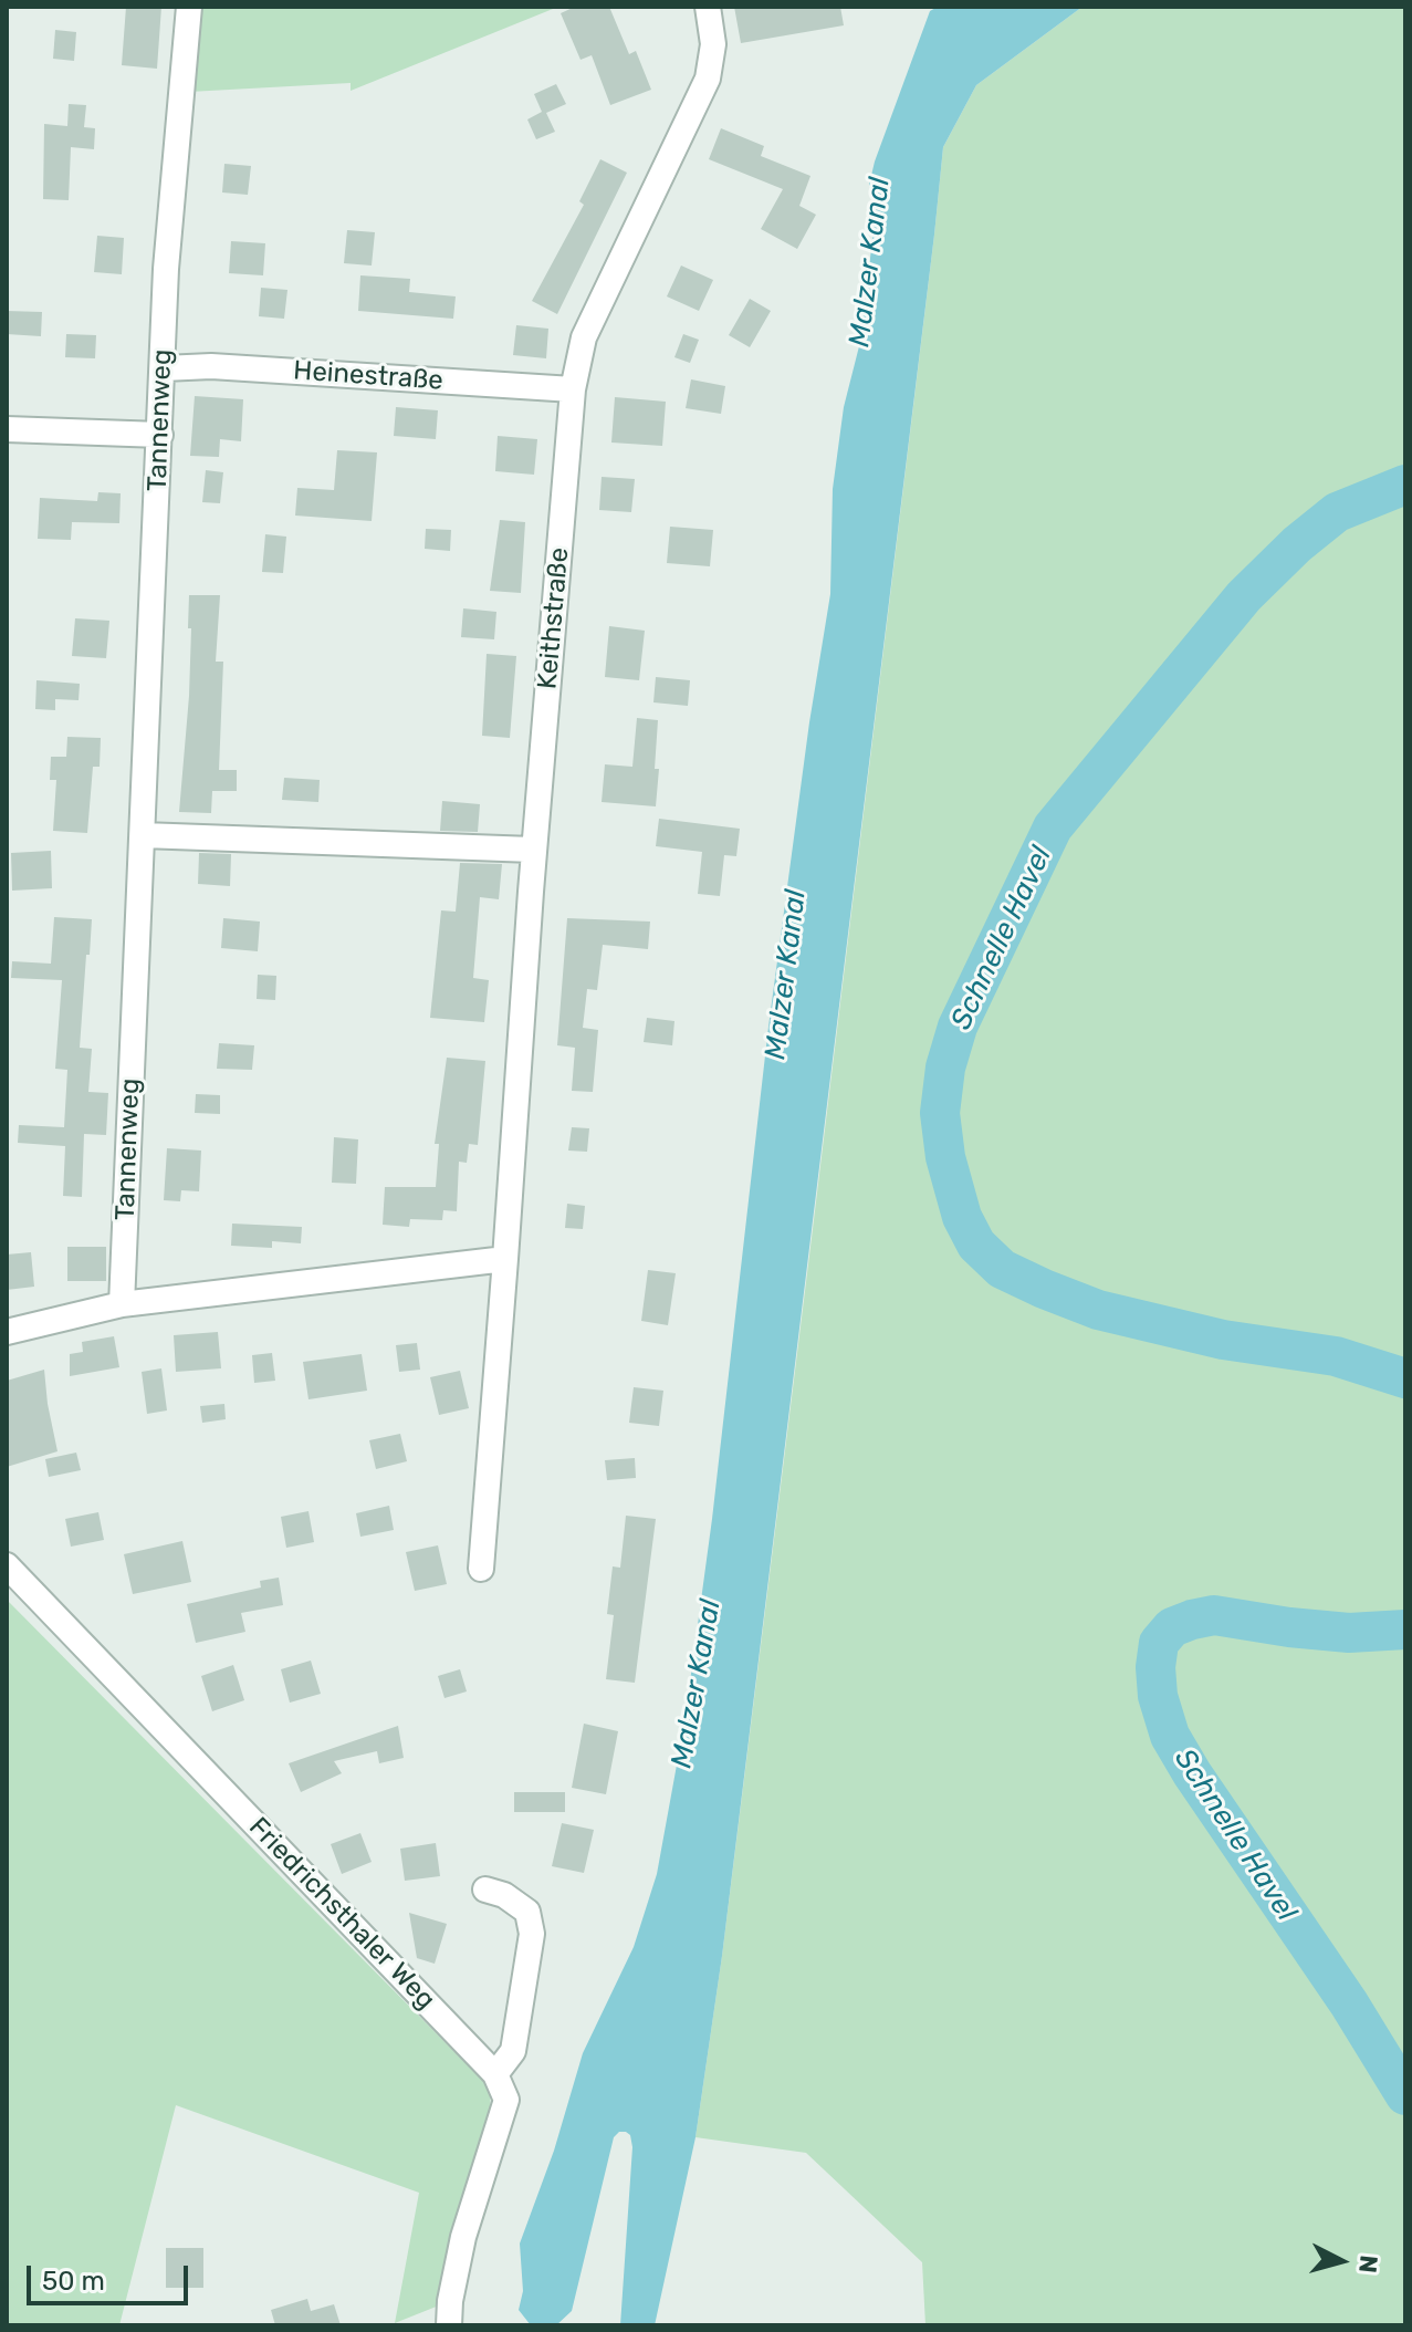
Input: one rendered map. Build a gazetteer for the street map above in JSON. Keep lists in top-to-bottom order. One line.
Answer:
{"streets":{"street":["Heinestraße","Tannenweg","Keithstraße","Friedrichsthaler Weg"]},"crossings":[["Heinestraße","Tannenweg"],["Heinestraße","Keithstraße"]],"water":["Malzer Kanal","Schnelle Havel"],"scale_bar":"50 m","north":"right"}
